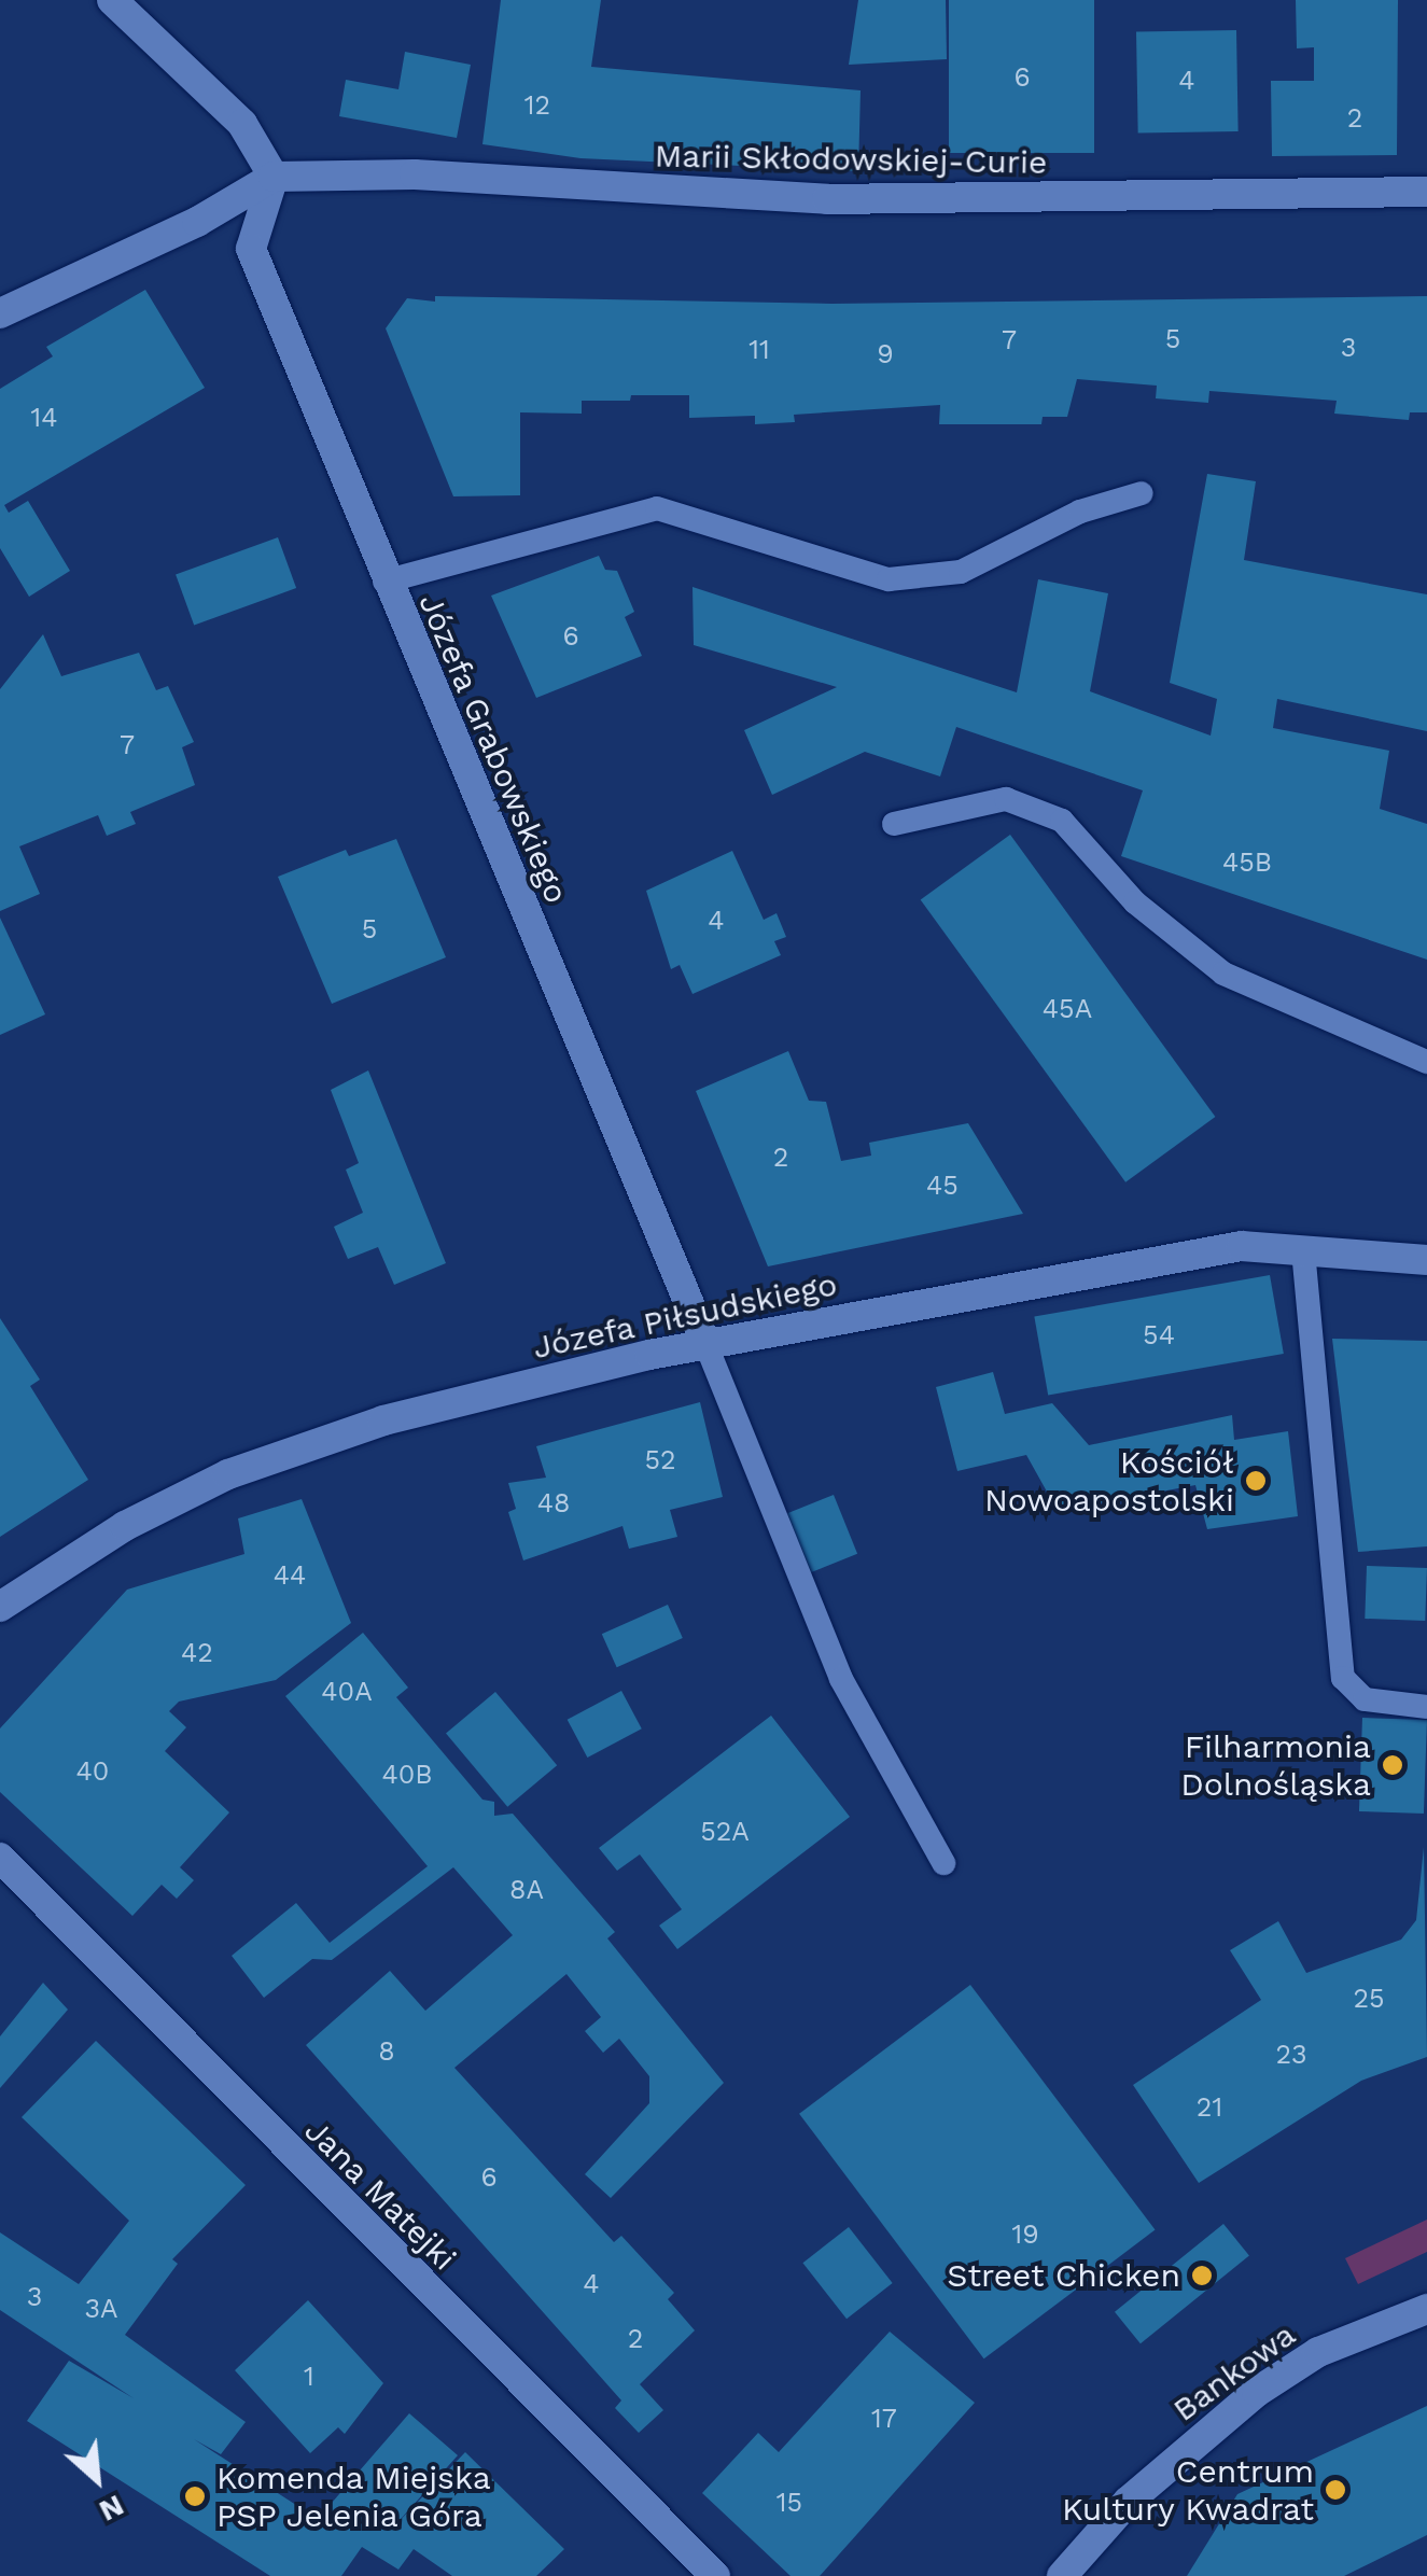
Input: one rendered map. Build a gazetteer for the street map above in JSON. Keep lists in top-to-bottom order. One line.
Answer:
{"streets":{"street":["Marii Skłodowskiej-Curie","Józefa Grabowskiego","Józefa Piłsudskiego","Jana Matejki","Bankowa"]},"crossings":[["Marii Skłodowskiej-Curie","Józefa Grabowskiego"],["Józefa Grabowskiego","Józefa Piłsudskiego"]],"places":["Kościół Nowoapostolski","Filharmonia Dolnośląska","Street Chicken","Centrum Kultury Kwadrat","Komenda Miejska PSP Jelenia Góra"],"house_numbers":["6","4","12","2","5","7","3","11","9","14","6","7","45B","4","5","45A","2","45","54","52","48","44","42","40A","40","40B","52A","8A","25","8","23","21","6","19","4","3","3A","2","1","17","15"],"north":"bottom right"}
